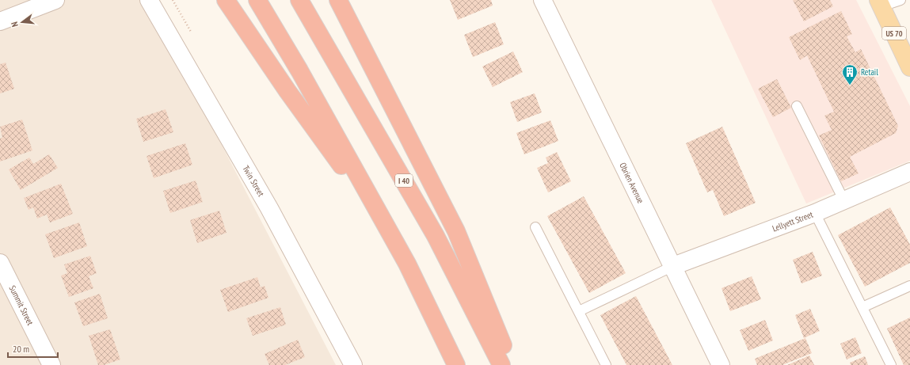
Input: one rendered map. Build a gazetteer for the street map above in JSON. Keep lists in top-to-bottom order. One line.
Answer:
{"streets":{"highway":["I 40"],"main road":["US 70"],"street":["Twin Street","Obrien Avenue","Lellyett Street","Summit Street"]},"crossings":[["Obrien Avenue","Lellyett Street"]],"places":{"building":["Retail"]},"scale_bar":"20 m","north":"left"}
